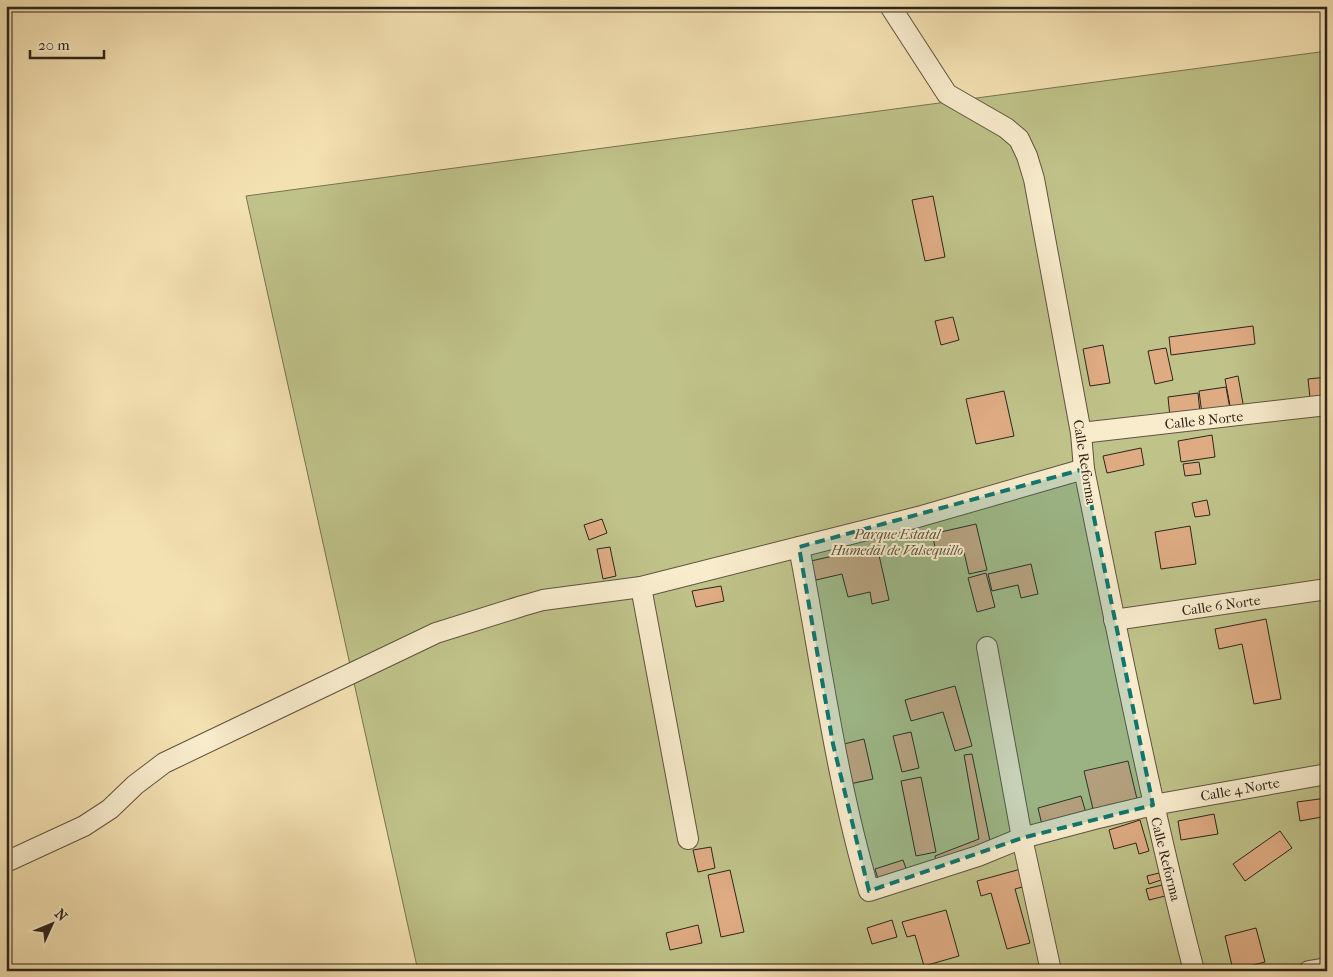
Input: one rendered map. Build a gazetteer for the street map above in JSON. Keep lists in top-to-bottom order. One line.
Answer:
{"streets":{"street":["Calle 8 Norte","Calle Reforma","Calle 6 Norte","Calle 4 Norte"]},"crossings":[["Calle 8 Norte","Calle Reforma"],["Calle Reforma","Calle 6 Norte"],["Calle Reforma","Calle 4 Norte"]],"parks":["Parque Estatal Humedal de Valsequillo"],"scale_bar":"20 m","north":"top right"}
